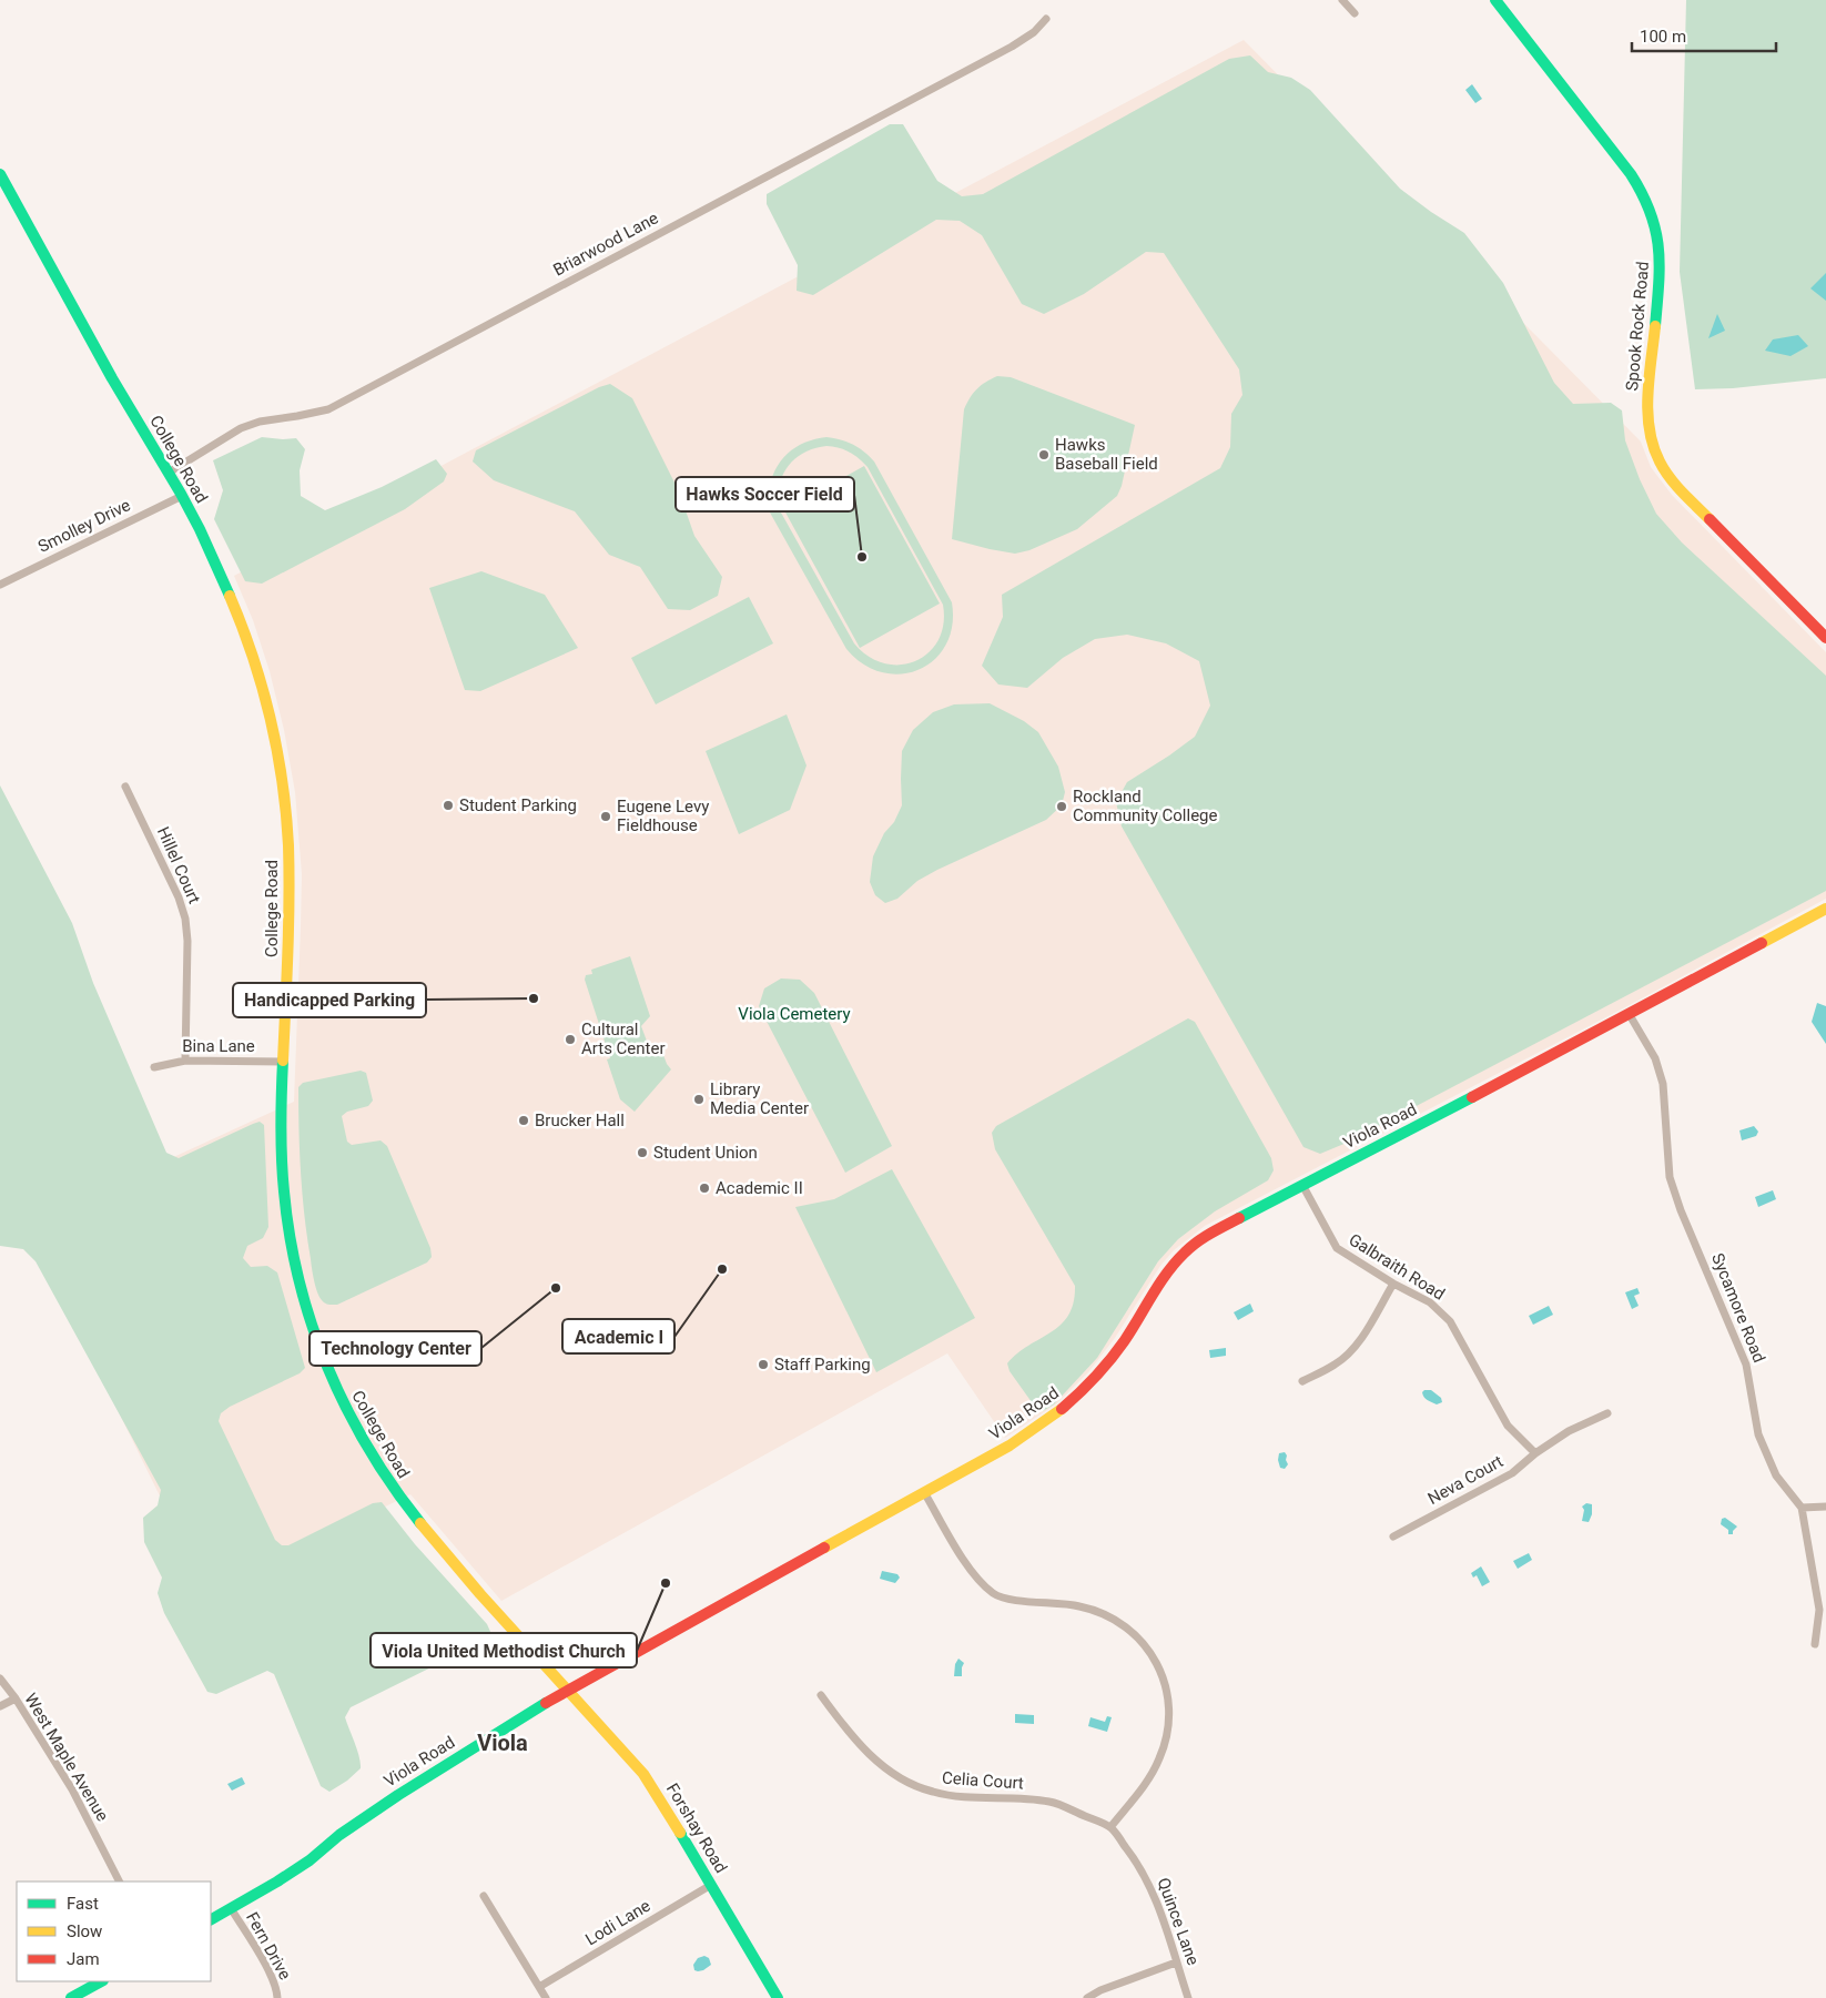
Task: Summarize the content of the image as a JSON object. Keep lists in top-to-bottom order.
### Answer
{
  "streets": {
    "street": [
      "Briarwood Lane",
      "Spook Rock Road",
      "College Road",
      "Smolley Drive",
      "Hillel Court",
      "Bina Lane",
      "Viola Road",
      "Galbraith Road",
      "Sycamore Road",
      "Neva Court",
      "West Maple Avenue",
      "Celia Court",
      "Forshay Road",
      "Quince Lane",
      "Lodi Lane",
      "Fern Drive"
    ]
  },
  "crossings": [
    ["Briarwood Lane", "College Road"],
    ["College Road", "Smolley Drive"],
    ["College Road", "Bina Lane"],
    ["College Road", "Viola Road"],
    ["College Road", "Forshay Road"],
    ["Hillel Court", "Bina Lane"],
    ["Viola Road", "Galbraith Road"],
    ["Viola Road", "Sycamore Road"],
    ["Viola Road", "Forshay Road"],
    ["Viola Road", "Fern Drive"],
    ["Galbraith Road", "Neva Court"],
    ["Celia Court", "Quince Lane"],
    ["Forshay Road", "Lodi Lane"]
  ],
  "districts": ["Viola"],
  "parks": ["Viola Cemetery"],
  "places": [
    "Hawks Baseball Field",
    "Hawks Soccer Field",
    "Student Parking",
    "Rockland Community College",
    "Eugene Levy Fieldhouse",
    "Handicapped Parking",
    "Cultural Arts Center",
    "Library Media Center",
    "Brucker Hall",
    "Student Union",
    "Academic II",
    "Academic I",
    "Technology Center",
    "Staff Parking",
    "Viola United Methodist Church"
  ],
  "legend": ["Fast", "Slow", "Jam"],
  "scale_bar": "100 m"
}
